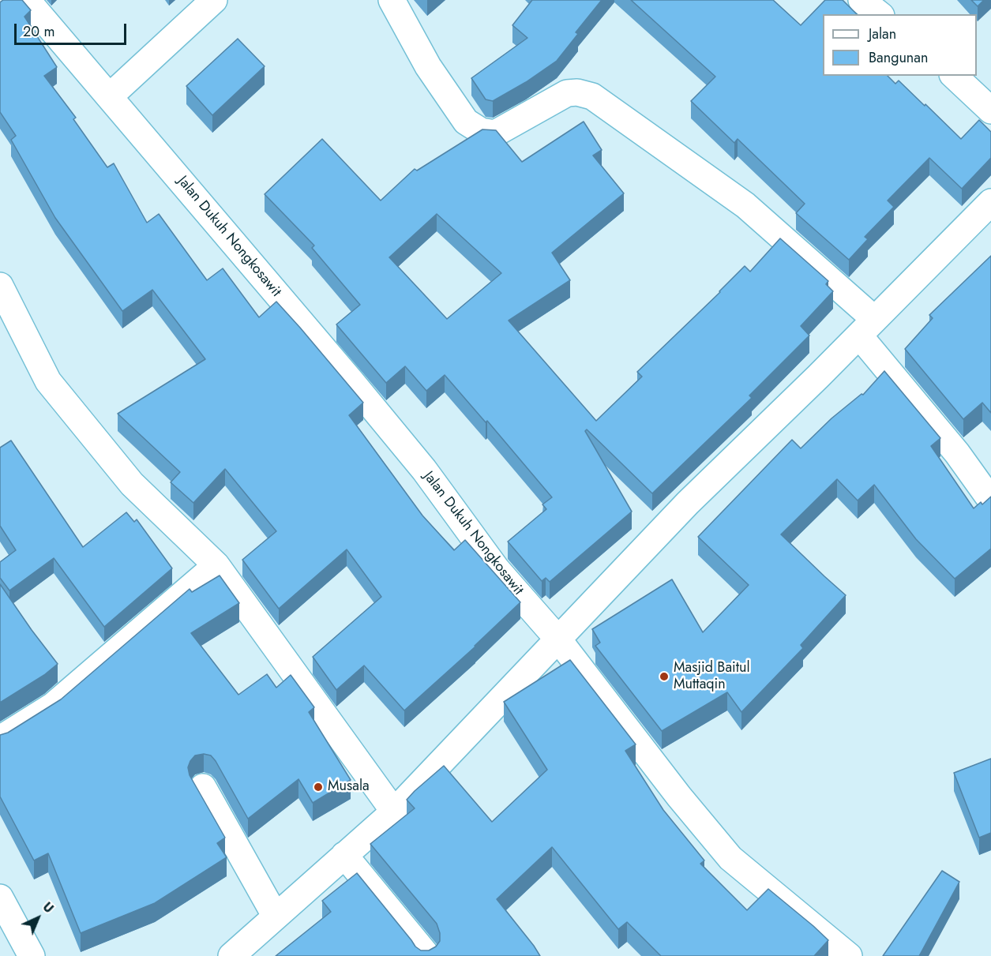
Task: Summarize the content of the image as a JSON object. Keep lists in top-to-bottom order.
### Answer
{
  "streets": {
    "street": ["Jalan Dukuh Nongkosawit"]
  },
  "places": ["Masjid Baitul Muttaqin", "Musala"],
  "legend": ["Jalan", "Bangunan"],
  "scale_bar": "20 m",
  "north": "top right"
}
